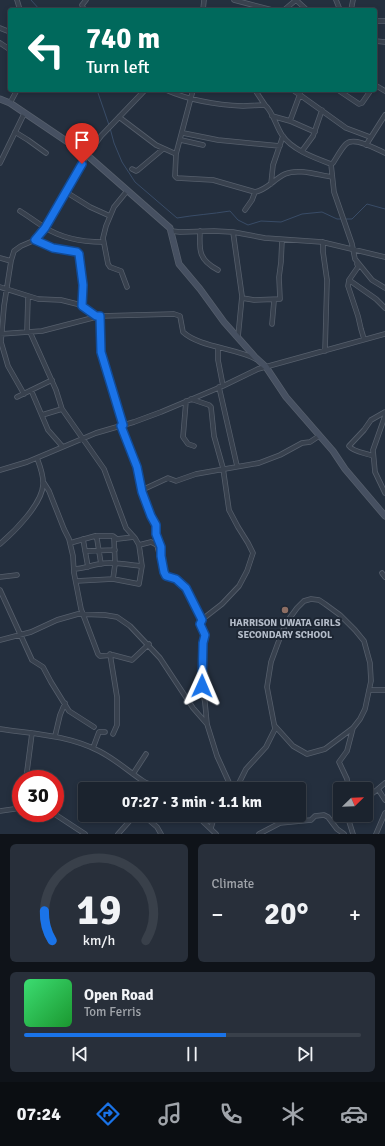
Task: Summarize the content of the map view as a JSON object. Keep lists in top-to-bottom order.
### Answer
{
  "places": ["HARRISON UWATA GIRLS SECONDARY SCHOOL"],
  "north": "top right",
  "page": {
    "turn": ["740 m", "Turn left"],
    "limit": "30",
    "trip": "07:27 · 3 min · 1.1 km",
    "tile": "Climate",
    "heat": ["−", "20°", "+"],
    "song": ["Open Road", "Tom Ferris"],
    "tabs": "07:24",
    "gauge": ["19", "km/h"]
  }
}
